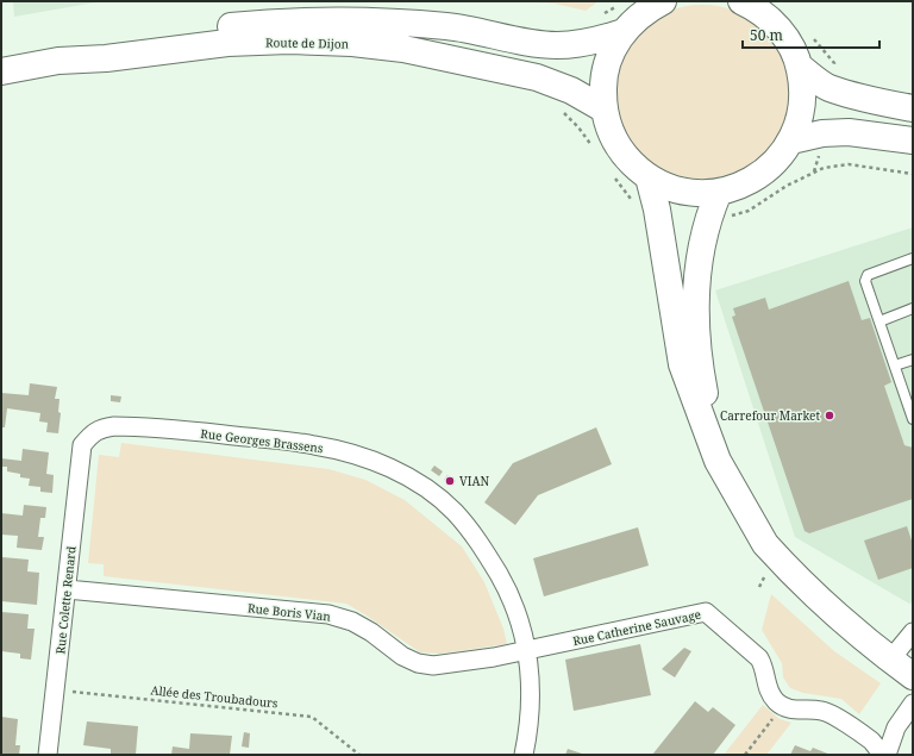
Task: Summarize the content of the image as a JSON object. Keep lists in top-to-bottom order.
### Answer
{
  "streets": {
    "main road": ["Route de Dijon"],
    "street": [
      "Rue Georges Brassens",
      "Rue Colette Renard",
      "Rue Boris Vian",
      "Rue Catherine Sauvage"
    ],
    "path": ["Allée des Troubadours"]
  },
  "crossings": [
    ["Rue Georges Brassens", "Rue Colette Renard"],
    ["Rue Georges Brassens", "Rue Boris Vian"],
    ["Rue Georges Brassens", "Rue Catherine Sauvage"],
    ["Rue Colette Renard", "Rue Boris Vian"],
    ["Rue Colette Renard", "Allée des Troubadours"],
    ["Rue Boris Vian", "Rue Catherine Sauvage"]
  ],
  "places": ["Carrefour Market", "VIAN"],
  "scale_bar": "50 m"
}
